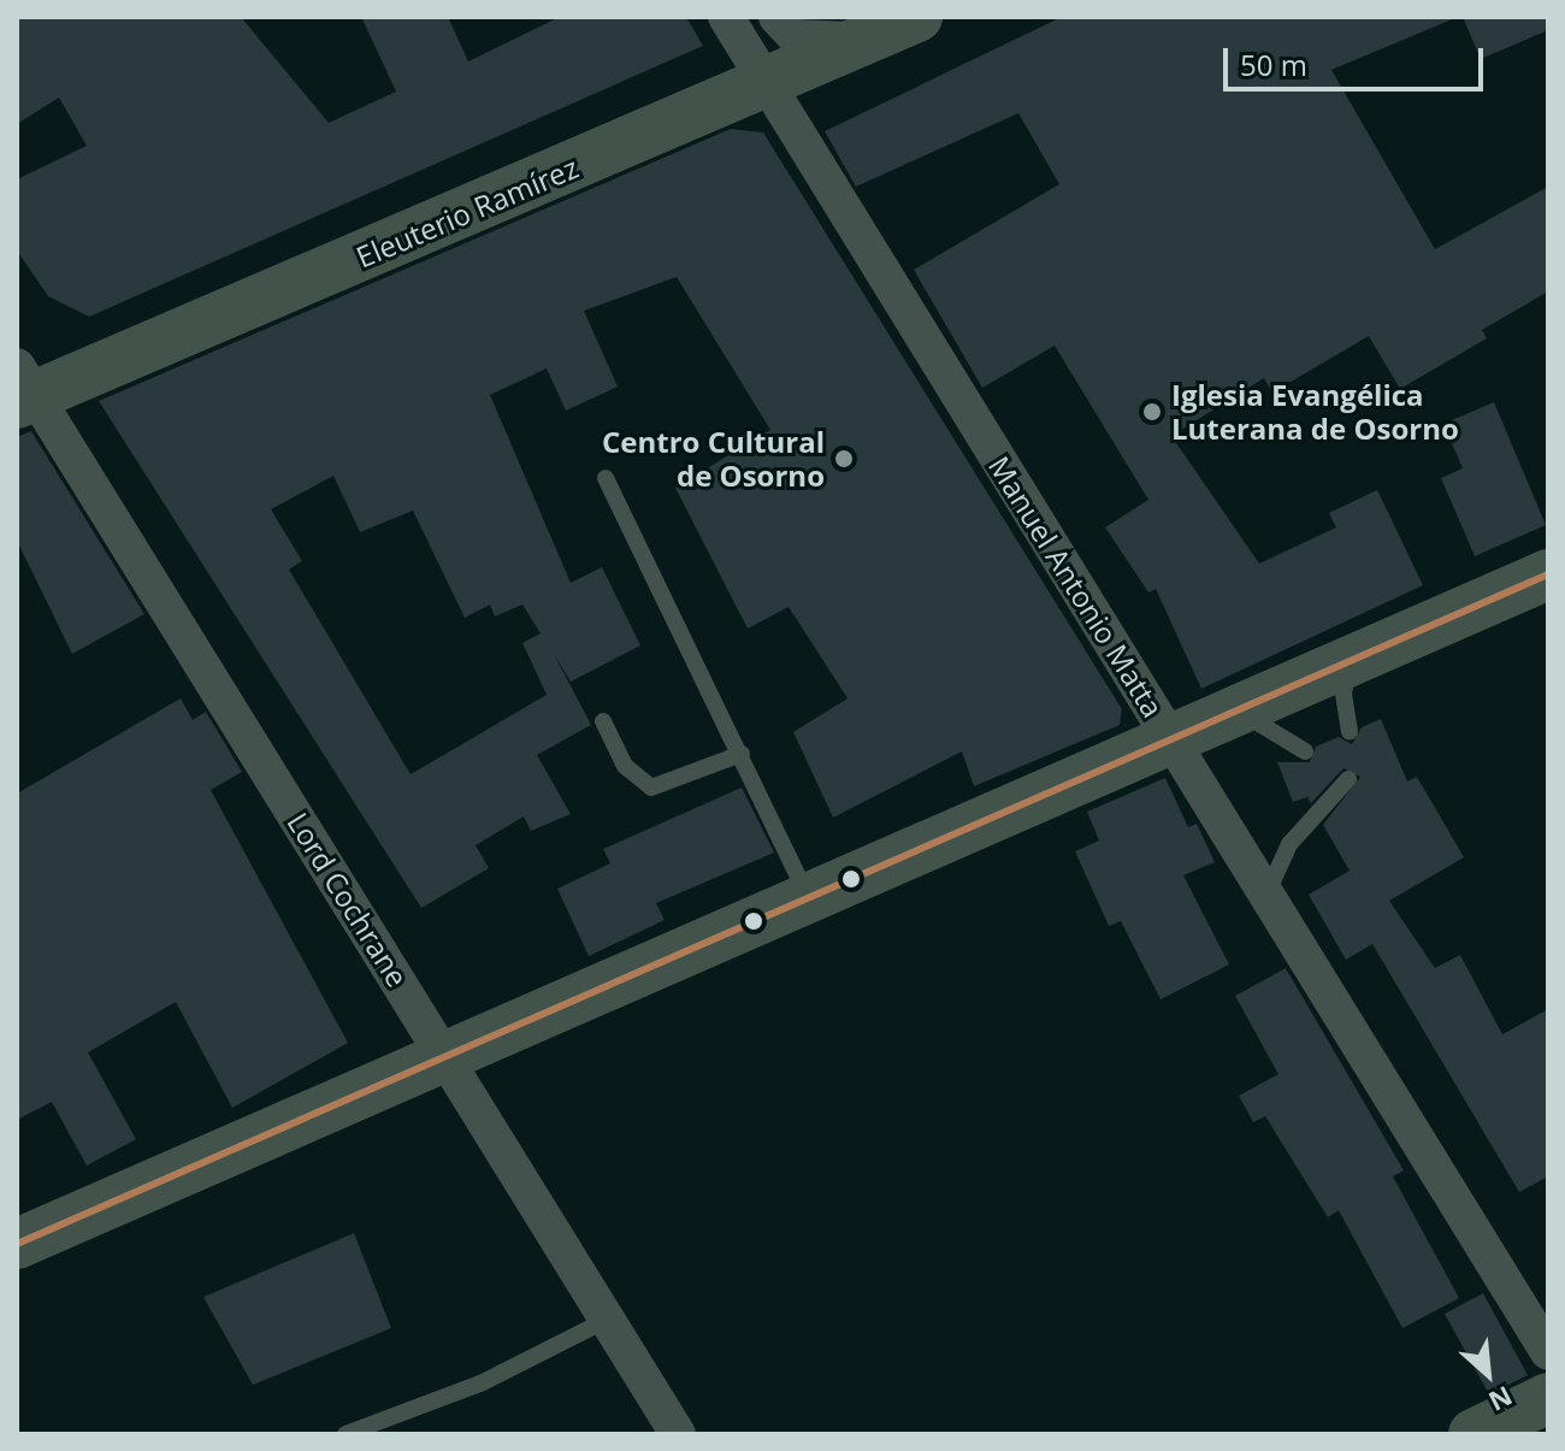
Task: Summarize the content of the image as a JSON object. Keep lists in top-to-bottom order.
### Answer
{
  "streets": {
    "main road": ["Eleuterio Ramírez"],
    "street": ["Manuel Antonio Matta", "Lord Cochrane"]
  },
  "crossings": [
    ["Eleuterio Ramírez", "Manuel Antonio Matta"],
    ["Eleuterio Ramírez", "Lord Cochrane"]
  ],
  "places": ["Iglesia Evangélica Luterana de Osorno", "Centro Cultural de Osorno"],
  "scale_bar": "50 m",
  "north": "bottom right"
}
